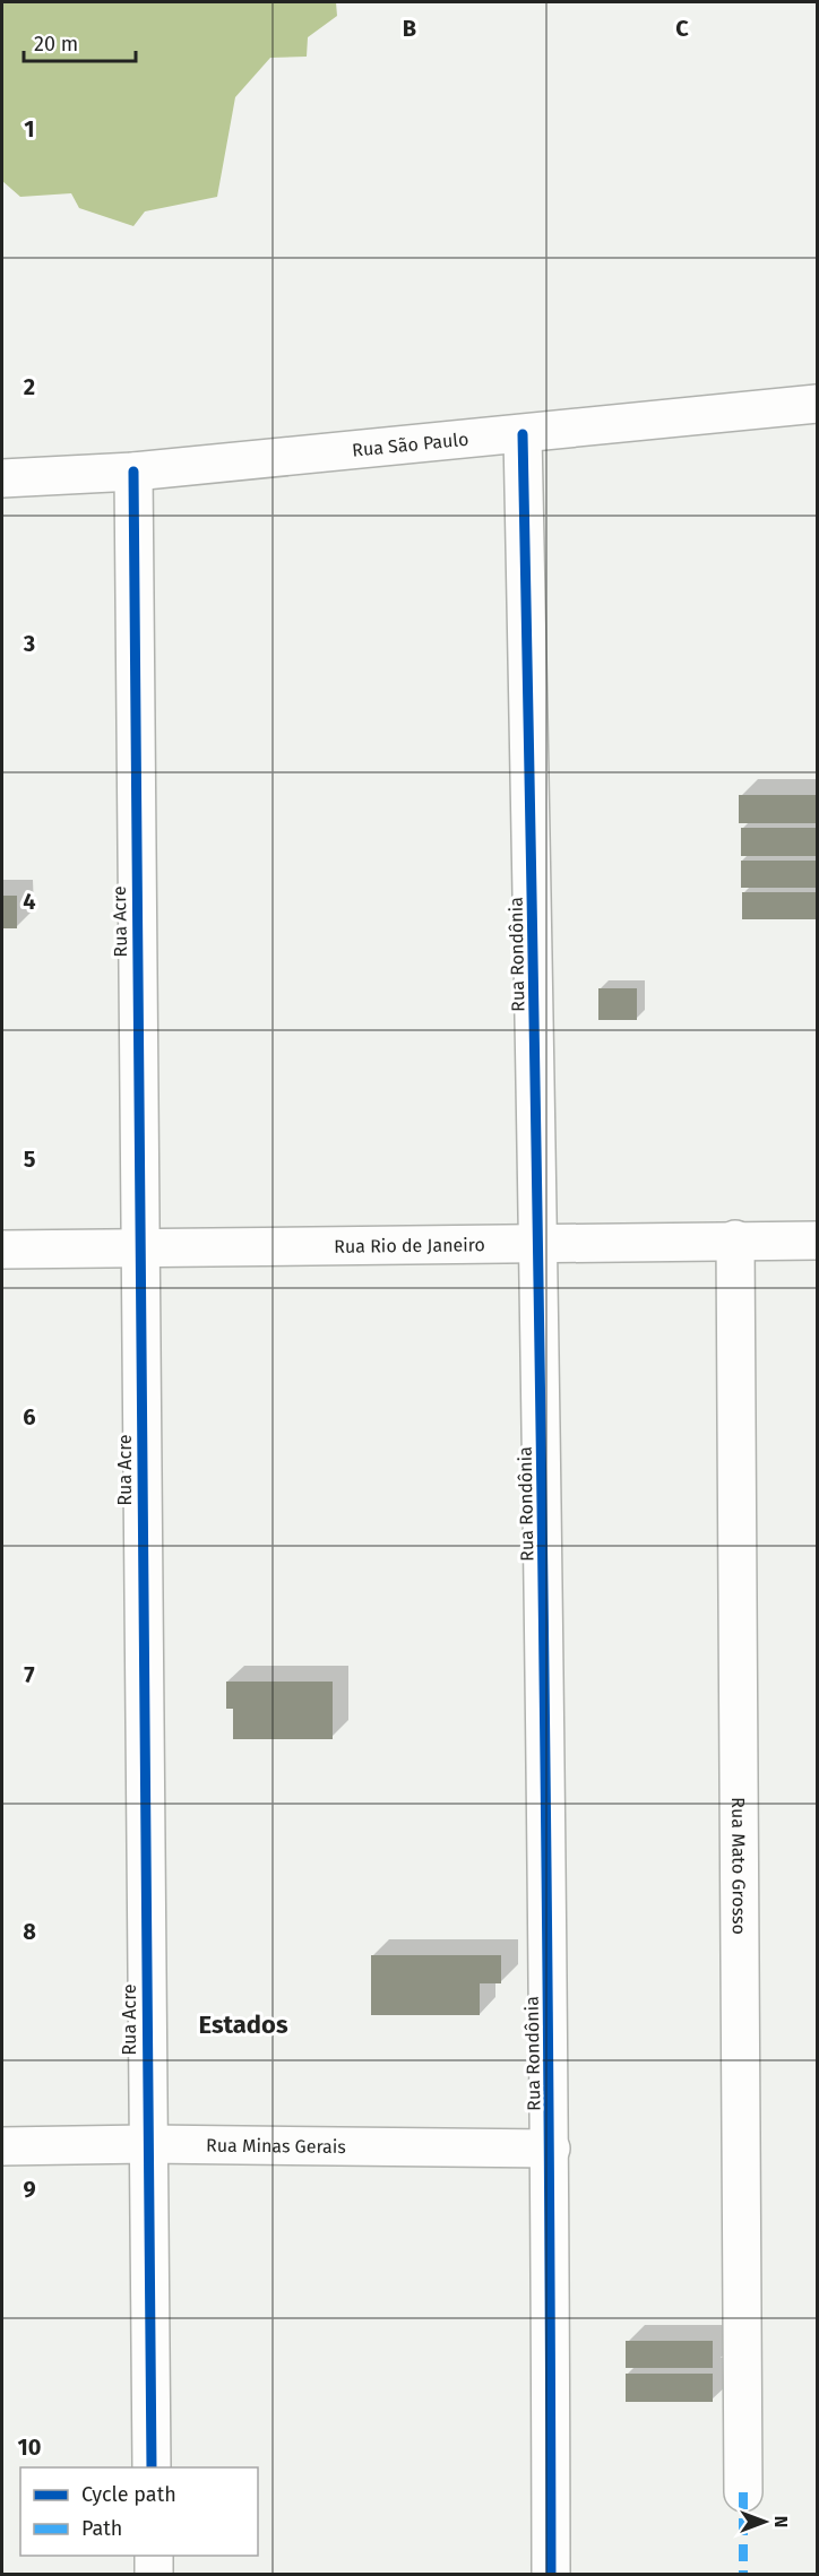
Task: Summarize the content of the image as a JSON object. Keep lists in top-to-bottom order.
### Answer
{
  "streets": {
    "street": [
      "Rua São Paulo",
      "Rua Acre",
      "Rua Rondônia",
      "Rua Rio de Janeiro",
      "Rua Mato Grosso",
      "Rua Minas Gerais"
    ]
  },
  "crossings": [
    ["Rua São Paulo", "Rua Acre"],
    ["Rua São Paulo", "Rua Rondônia"],
    ["Rua Acre", "Rua Rio de Janeiro"],
    ["Rua Acre", "Rua Minas Gerais"],
    ["Rua Rondônia", "Rua Rio de Janeiro"],
    ["Rua Rondônia", "Rua Minas Gerais"],
    ["Rua Rio de Janeiro", "Rua Mato Grosso"]
  ],
  "districts": ["Estados"],
  "legend": ["Cycle path", "Path"],
  "scale_bar": "20 m",
  "north": "right",
  "grid": {
    "columns": ["B", "C"],
    "rows": [
      "1",
      "2",
      "3",
      "4",
      "5",
      "6",
      "7",
      "8",
      "9",
      "10"
    ]
  }
}
